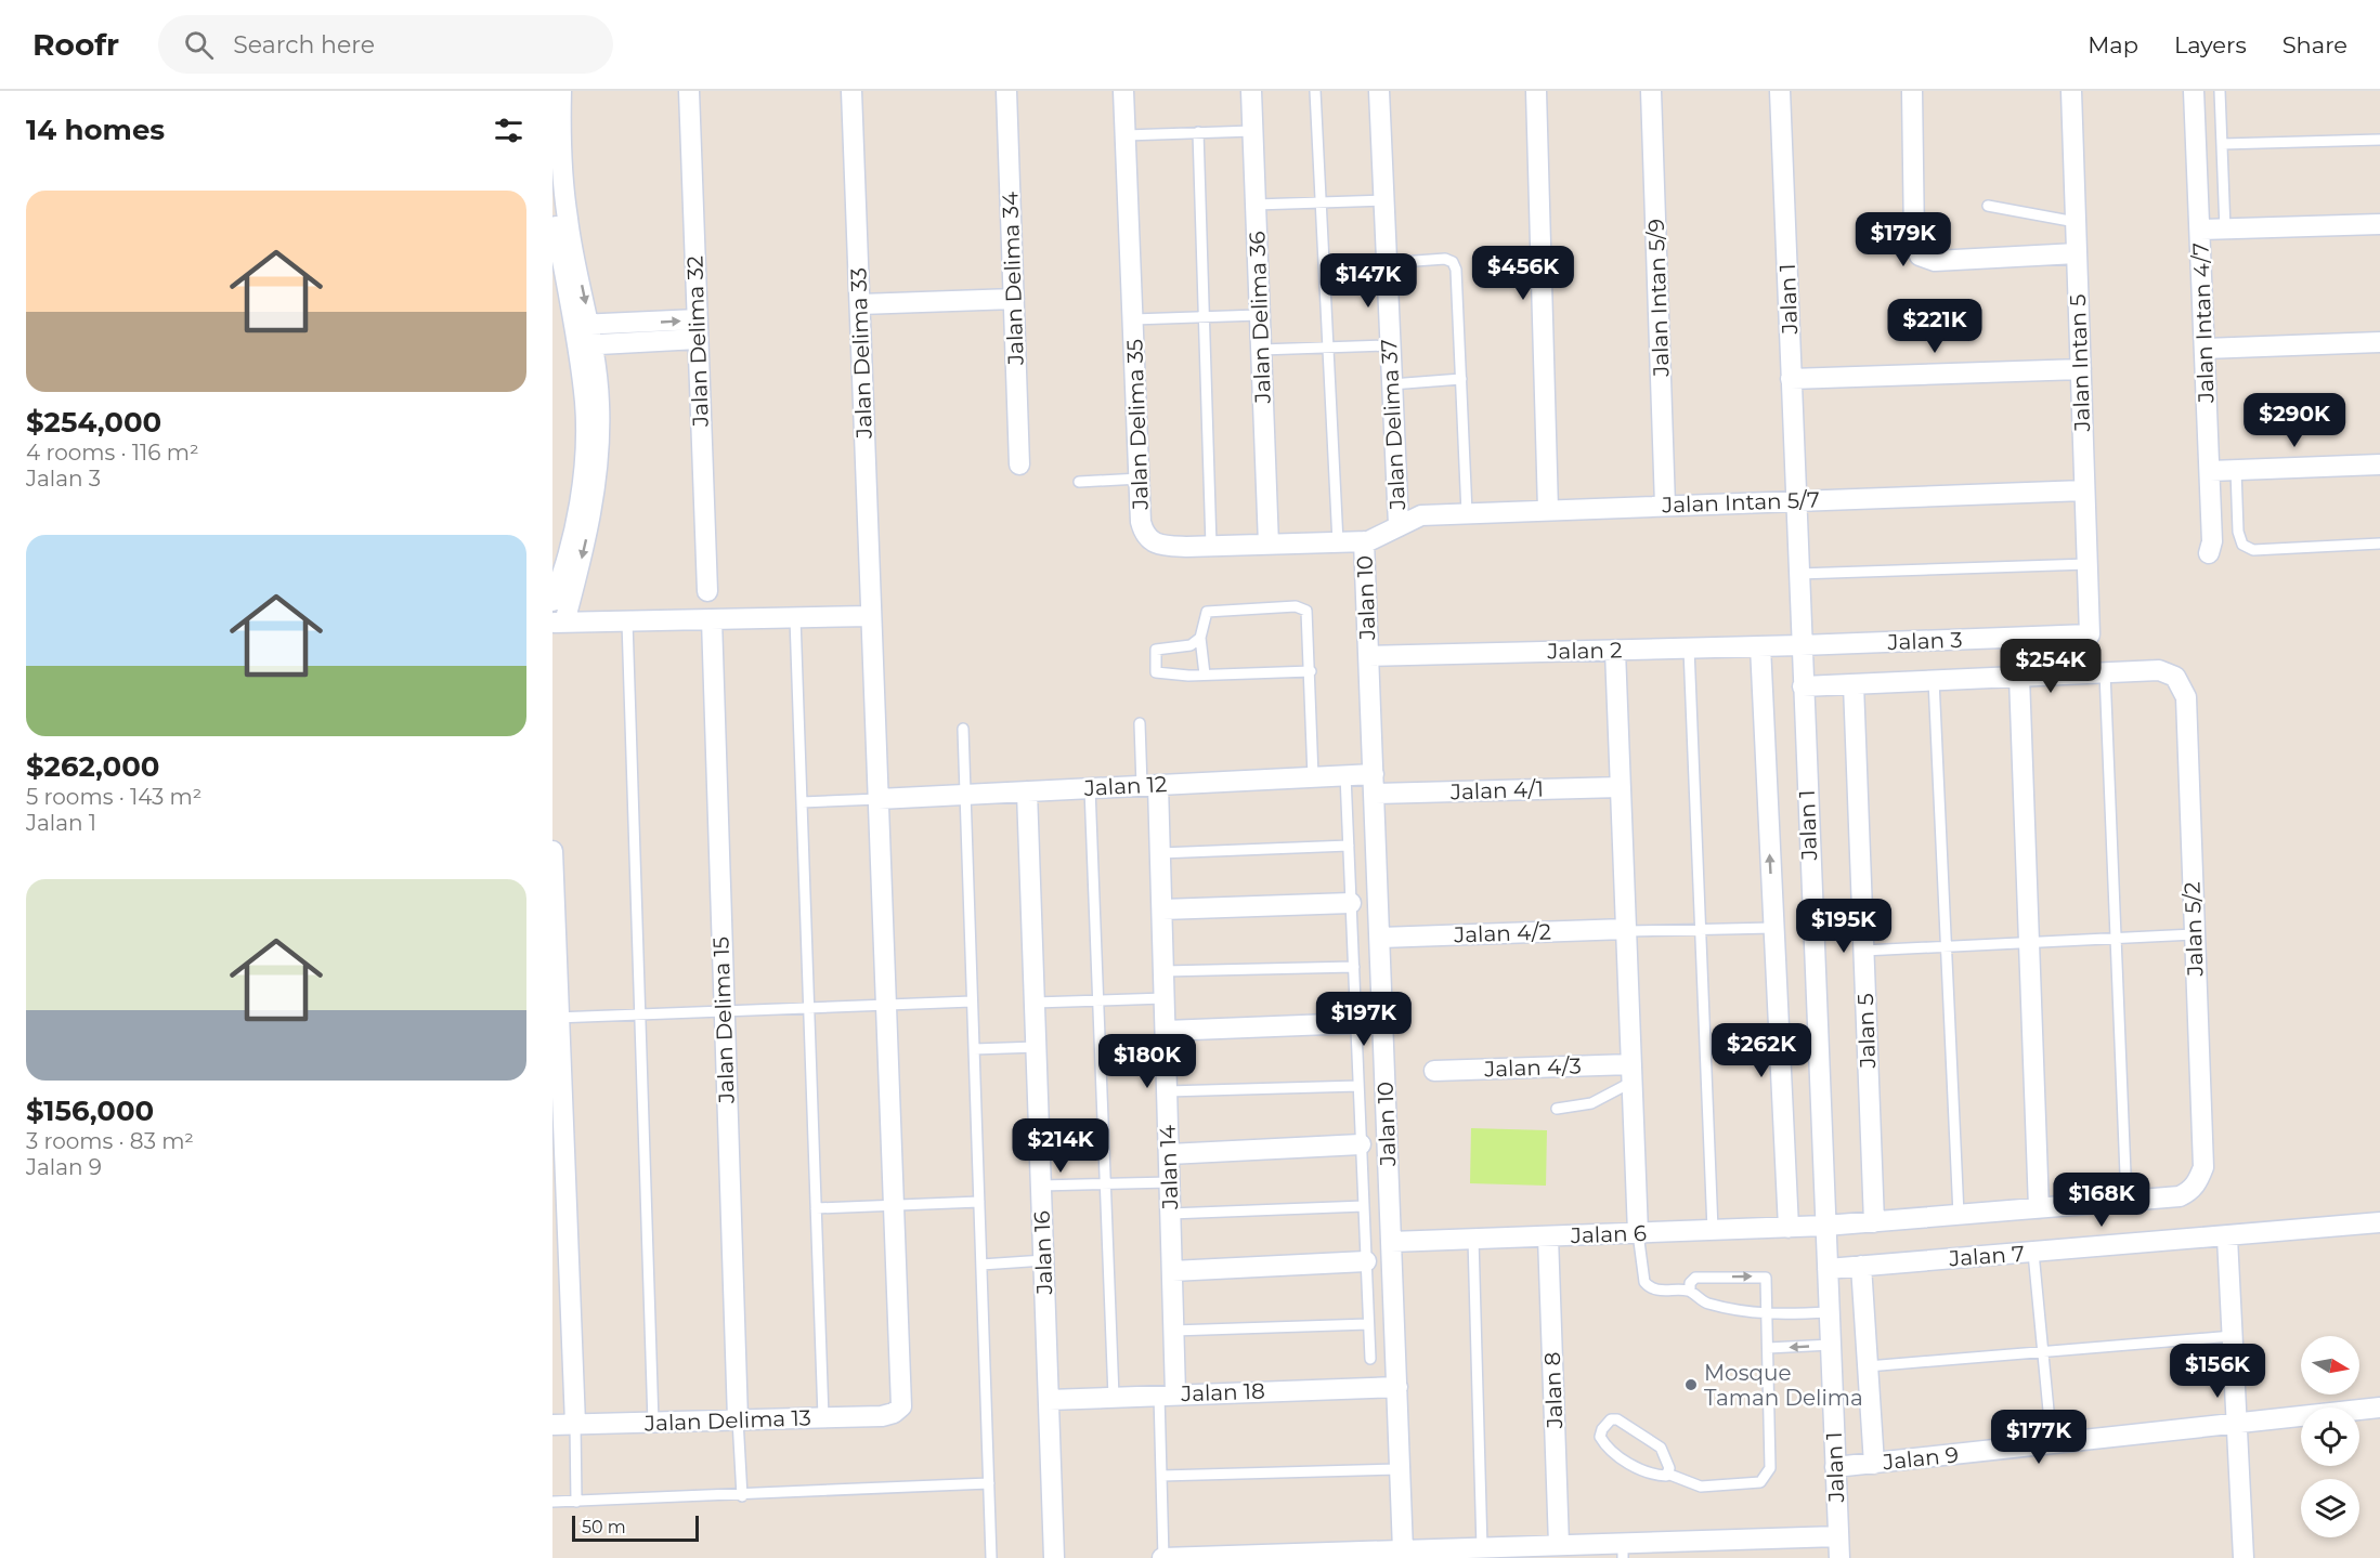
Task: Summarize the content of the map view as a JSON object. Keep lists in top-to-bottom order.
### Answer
{
  "streets": {
    "street": [
      "Jalan Delima 34",
      "Jalan Intan 5/9",
      "Jalan 1",
      "Jalan Delima 36",
      "Jalan Intan 4/7",
      "Jalan Delima 32",
      "Jalan Delima 33",
      "Jalan Intan 5",
      "Jalan Delima 35",
      "Jalan Delima 37",
      "Jalan Intan 5/7",
      "Jalan 10",
      "Jalan 3",
      "Jalan 2",
      "Jalan 12",
      "Jalan 4/1",
      "Jalan 5/2",
      "Jalan 4/2",
      "Jalan Delima 15",
      "Jalan 5",
      "Jalan 4/3",
      "Jalan 14",
      "Jalan 6",
      "Jalan 16",
      "Jalan 7",
      "Jalan 8",
      "Jalan 18",
      "Jalan Delima 13",
      "Jalan 9"
    ]
  },
  "crossings": [
    ["Jalan Intan 5/9", "Jalan Intan 5/7"],
    ["Jalan 1", "Jalan Intan 5/7"],
    ["Jalan 1", "Jalan 3"],
    ["Jalan 1", "Jalan 2"],
    ["Jalan 1", "Jalan 6"],
    ["Jalan 1", "Jalan 7"],
    ["Jalan 1", "Jalan 9"],
    ["Jalan Delima 36", "Jalan Delima 35"],
    ["Jalan Delima 33", "Jalan 12"],
    ["Jalan Delima 33", "Jalan Delima 13"],
    ["Jalan Intan 5", "Jalan Intan 5/7"],
    ["Jalan Intan 5", "Jalan 3"],
    ["Jalan Delima 35", "Jalan Delima 37"],
    ["Jalan Delima 35", "Jalan Intan 5/7"],
    ["Jalan Delima 35", "Jalan 10"],
    ["Jalan Delima 37", "Jalan Intan 5/7"],
    ["Jalan 10", "Jalan 2"],
    ["Jalan 10", "Jalan 12"],
    ["Jalan 10", "Jalan 4/1"],
    ["Jalan 10", "Jalan 4/2"],
    ["Jalan 10", "Jalan 6"],
    ["Jalan 10", "Jalan 18"],
    ["Jalan 3", "Jalan 2"],
    ["Jalan 12", "Jalan 14"],
    ["Jalan 12", "Jalan 16"],
    ["Jalan 5/2", "Jalan 6"],
    ["Jalan Delima 15", "Jalan Delima 13"],
    ["Jalan 5", "Jalan 6"],
    ["Jalan 14", "Jalan 18"],
    ["Jalan 6", "Jalan 8"],
    ["Jalan 16", "Jalan 18"]
  ],
  "places": ["Mosque Taman Delima"],
  "scale_bar": "50 m",
  "north": "right",
  "page": {
    "header": "Roofr",
    "search": "Search here",
    "nav": ["Map", "Layers", "Share"],
    "heading": "14 homes",
    "list": [
      {
        "name": "$254,000",
        "note": "4 rooms · 116 m² · Jalan 3"
      },
      {
        "name": "$262,000",
        "note": "5 rooms · 143 m² · Jalan 1"
      },
      {
        "name": "$156,000",
        "note": "3 rooms · 83 m² · Jalan 9"
      }
    ],
    "price": [
      "$179K",
      "$456K",
      "$147K",
      "$221K",
      "$290K",
      "$254K",
      "$195K",
      "$197K",
      "$262K",
      "$180K",
      "$214K",
      "$168K",
      "$156K",
      "$177K"
    ],
    "scale": "50 m"
  }
}
